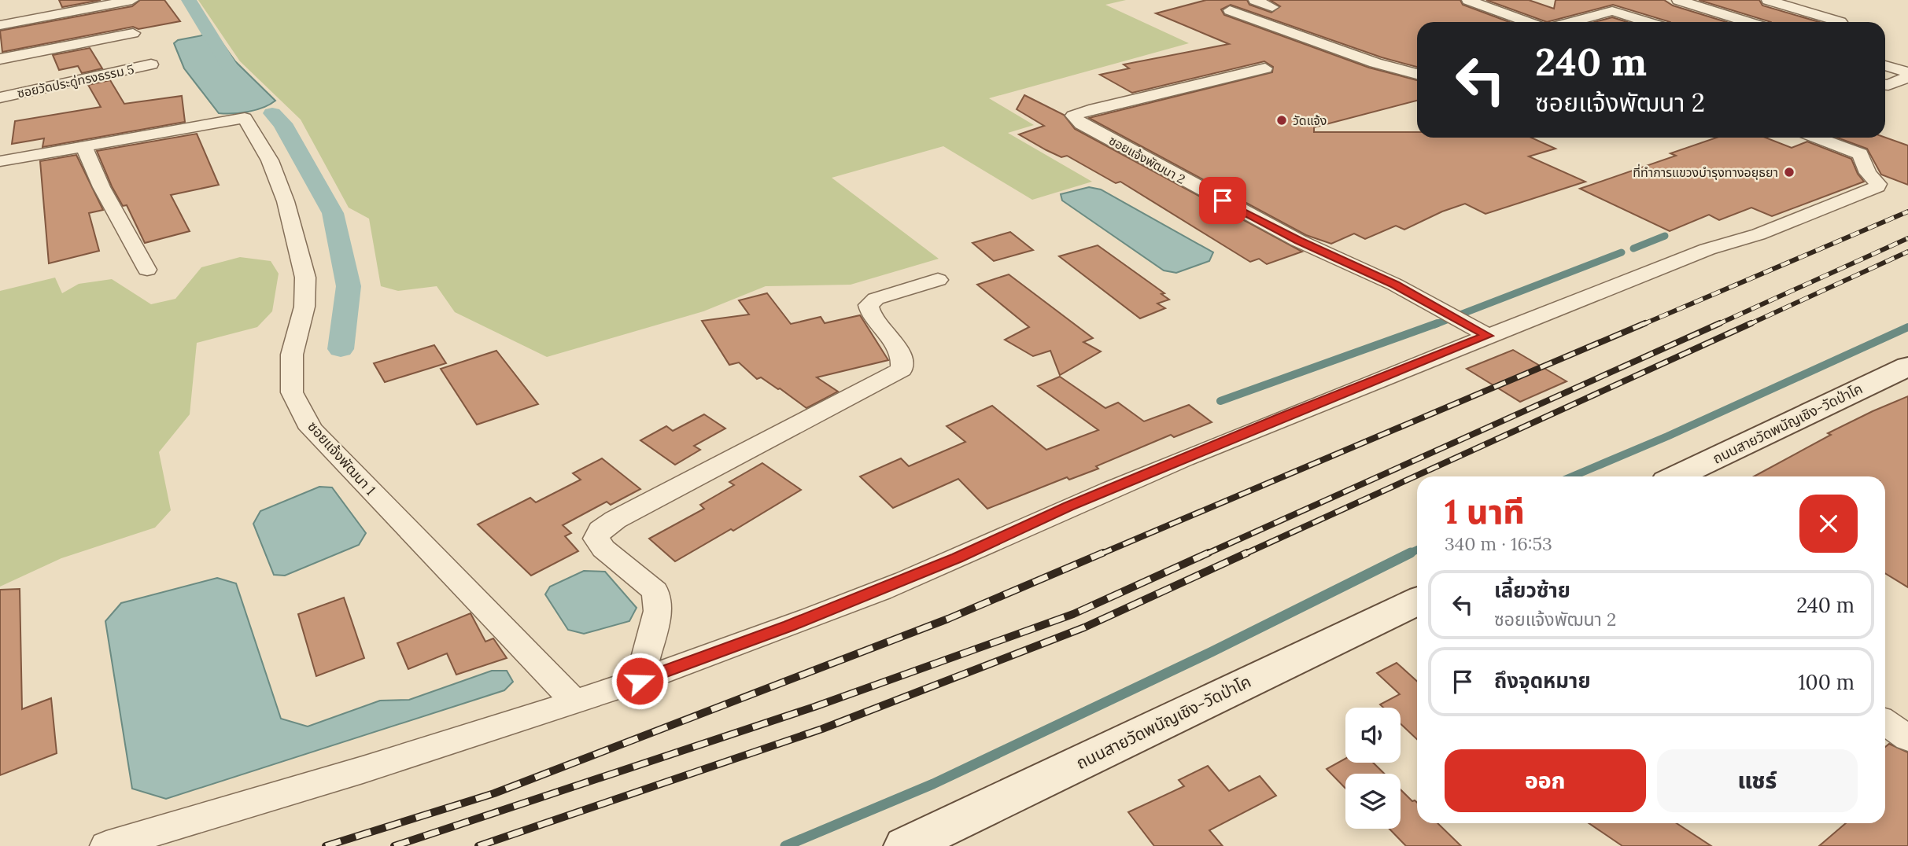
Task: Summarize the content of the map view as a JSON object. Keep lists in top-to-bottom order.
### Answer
{
  "streets": {
    "main road": ["ถนนสายวัดพนัญเชิง-วัดป่าโค"],
    "street": ["ซอยวัดประดู่ทรงธรรม 5", "ซอยแจ้งพัฒนา 2", "ซอยแจ้งพัฒนา 1"]
  },
  "places": ["วัดแจ้ง", "ที่ทำการแขวงบำรุงทางอยุธยา"],
  "page": {
    "turn": ["240 m", "ซอยแจ้งพัฒนา 2"],
    "heading": ["1 นาที", "340 m · 16:53"],
    "list": [
      {
        "name": "เลี้ยวซ้าย",
        "note": "ซอยแจ้งพัฒนา 2",
        "value": "240 m"
      },
      {
        "name": "ถึงจุดหมาย",
        "value": "100 m"
      }
    ],
    "buttons": ["ออก", "แชร์"]
  }
}
